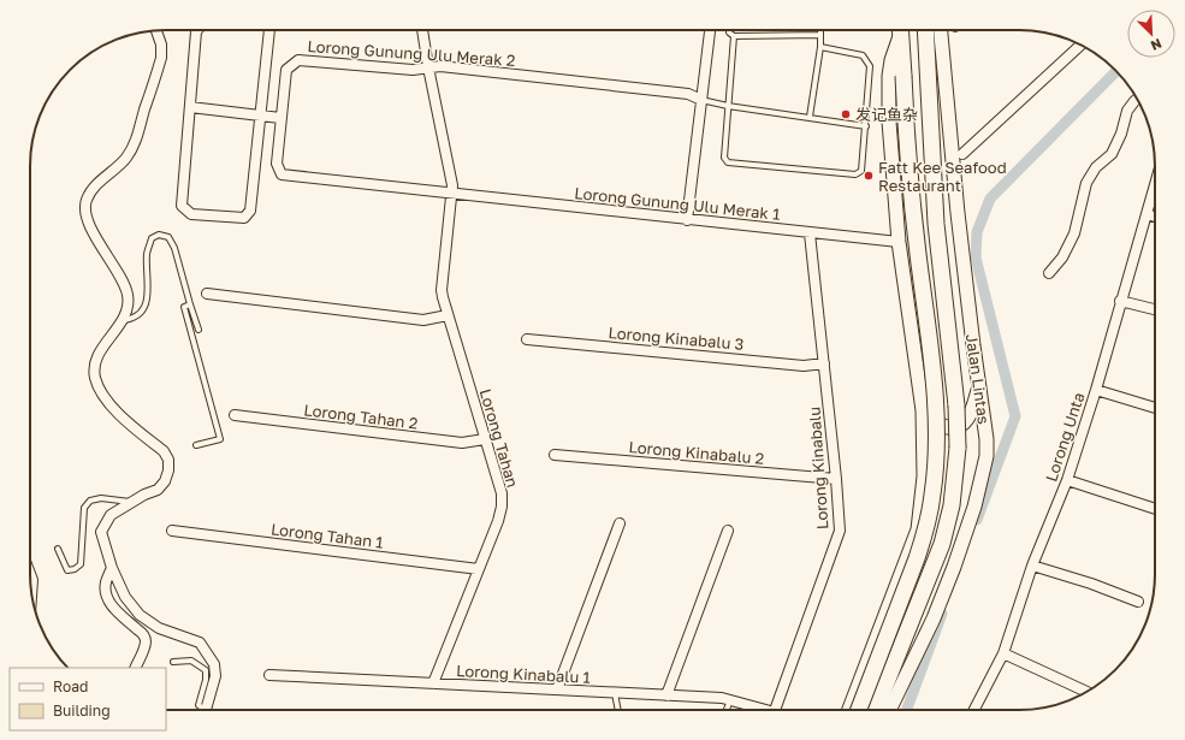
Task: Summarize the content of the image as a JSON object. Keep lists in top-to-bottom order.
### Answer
{
  "streets": {
    "highway": ["Jalan Lintas"],
    "street": [
      "Lorong Gunung Ulu Merak 2",
      "Lorong Gunung Ulu Merak 1",
      "Lorong Kinabalu 3",
      "Lorong Tahan 2",
      "Lorong Unta",
      "Lorong Tahan",
      "Lorong Kinabalu 2",
      "Lorong Kinabalu",
      "Lorong Tahan 1",
      "Lorong Kinabalu 1"
    ]
  },
  "crossings": [
    ["Lorong Gunung Ulu Merak 2", "Lorong Gunung Ulu Merak 1"],
    ["Lorong Gunung Ulu Merak 2", "Lorong Tahan"],
    ["Lorong Gunung Ulu Merak 1", "Lorong Tahan"],
    ["Lorong Gunung Ulu Merak 1", "Lorong Kinabalu"],
    ["Lorong Kinabalu 3", "Lorong Kinabalu"],
    ["Lorong Tahan 2", "Lorong Tahan"],
    ["Lorong Tahan", "Lorong Tahan 1"],
    ["Lorong Tahan", "Lorong Kinabalu 1"],
    ["Lorong Kinabalu 2", "Lorong Kinabalu"]
  ],
  "places": ["发记鱼杂", "Fatt Kee Seafood Restaurant"],
  "legend": ["Road", "Building"],
  "north": "bottom right"
}
